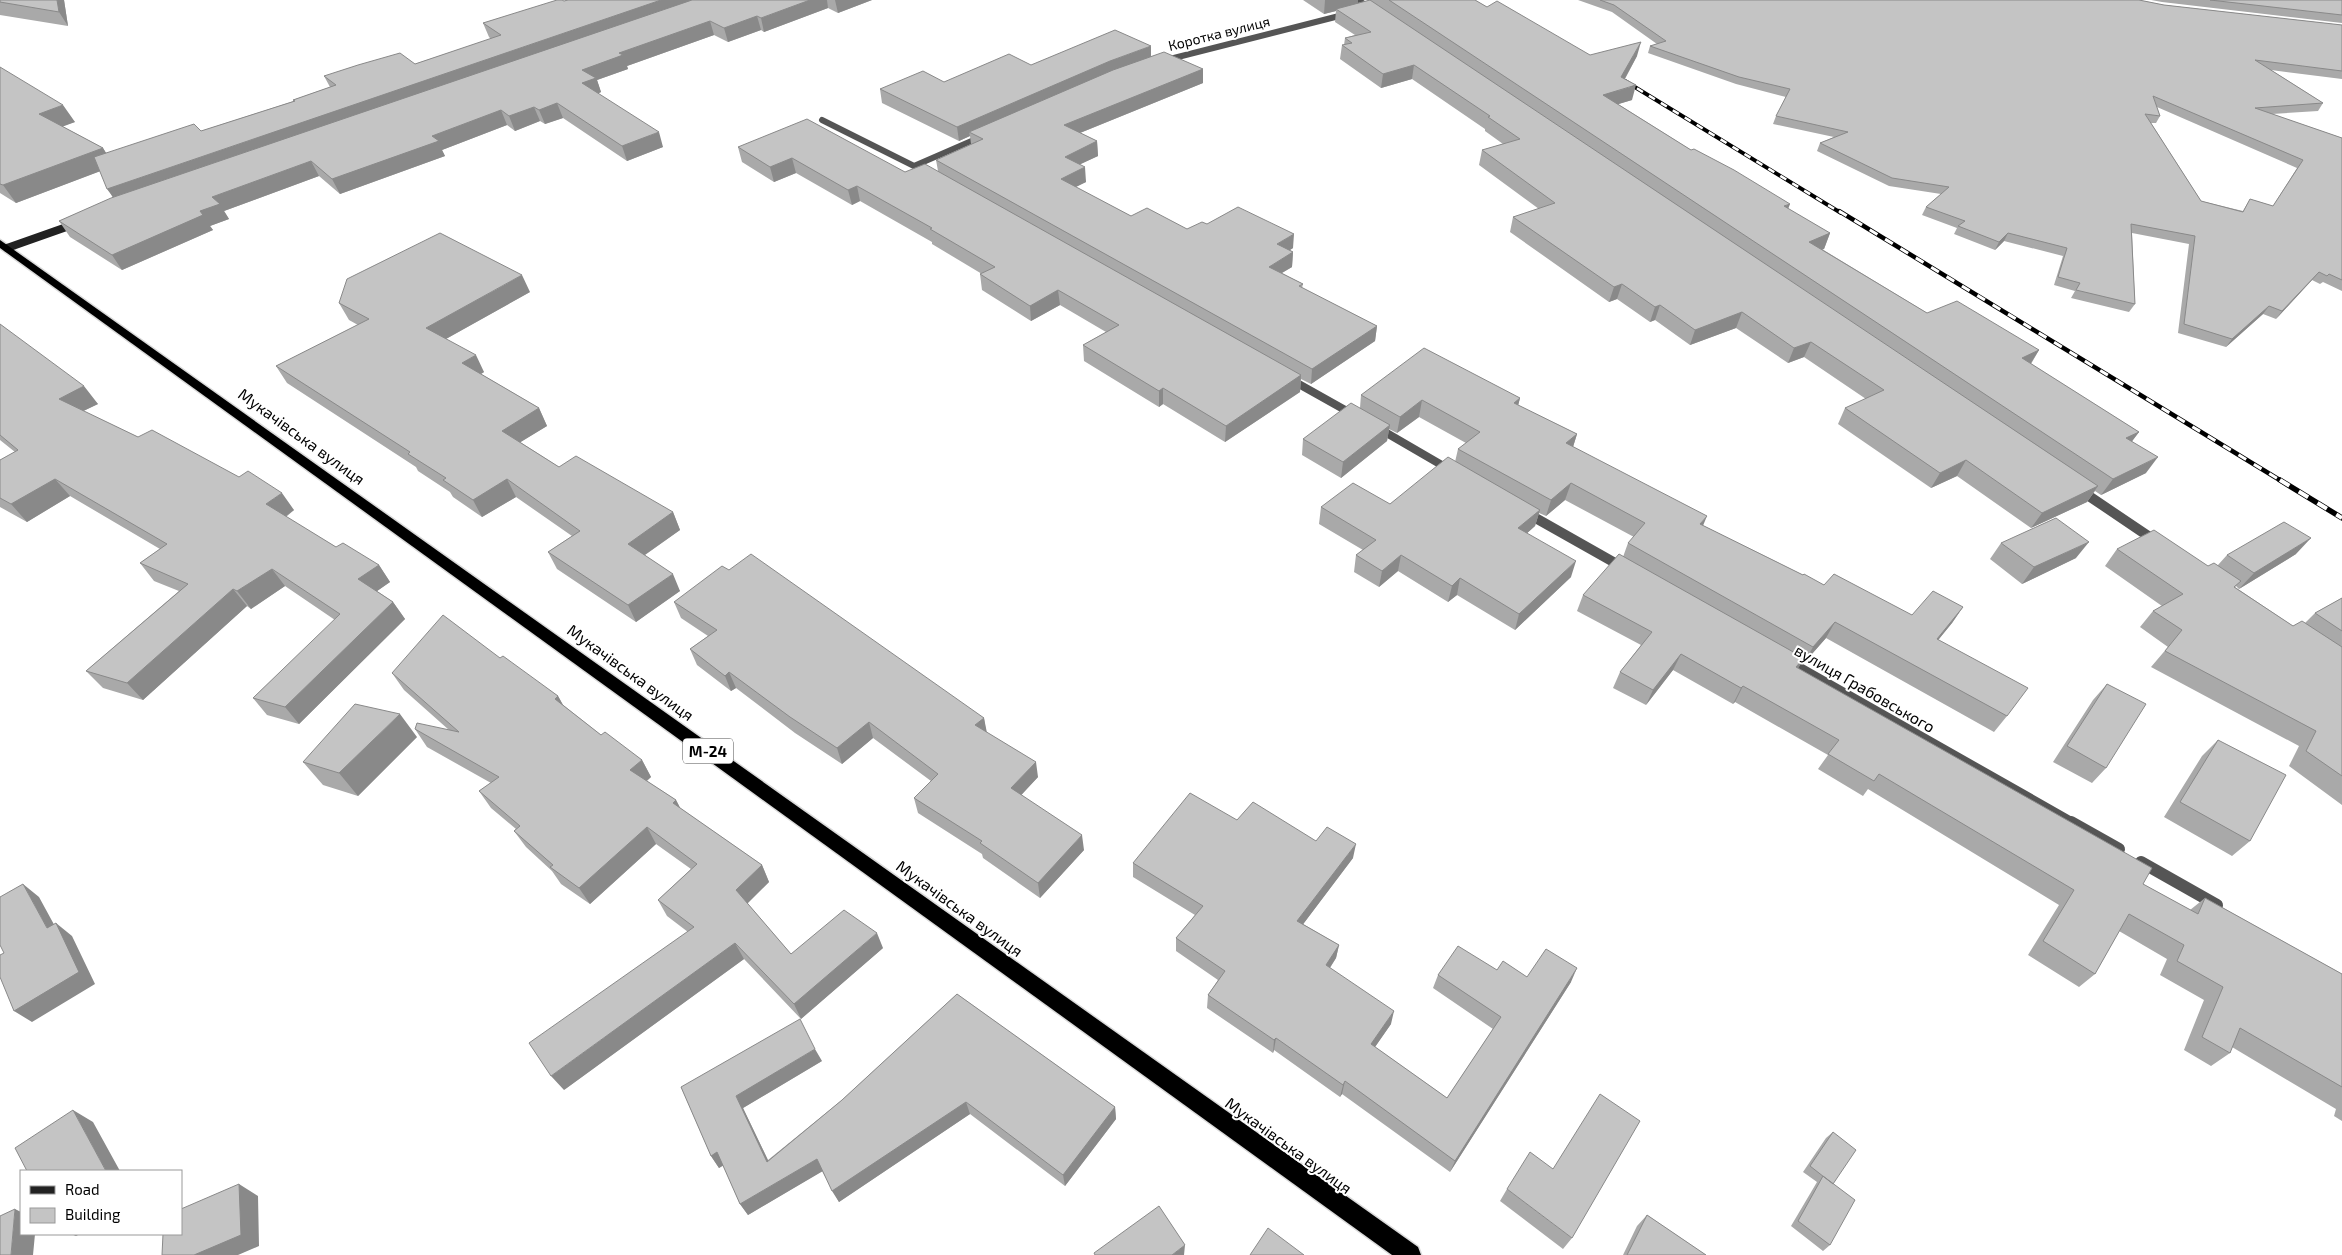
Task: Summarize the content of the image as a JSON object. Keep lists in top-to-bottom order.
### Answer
{
  "streets": {
    "highway": ["Мукачівська вулиця", "М-24"],
    "street": ["Коротка вулиця", "вулиця Грабовського"]
  },
  "legend": ["Road", "Building"]
}
